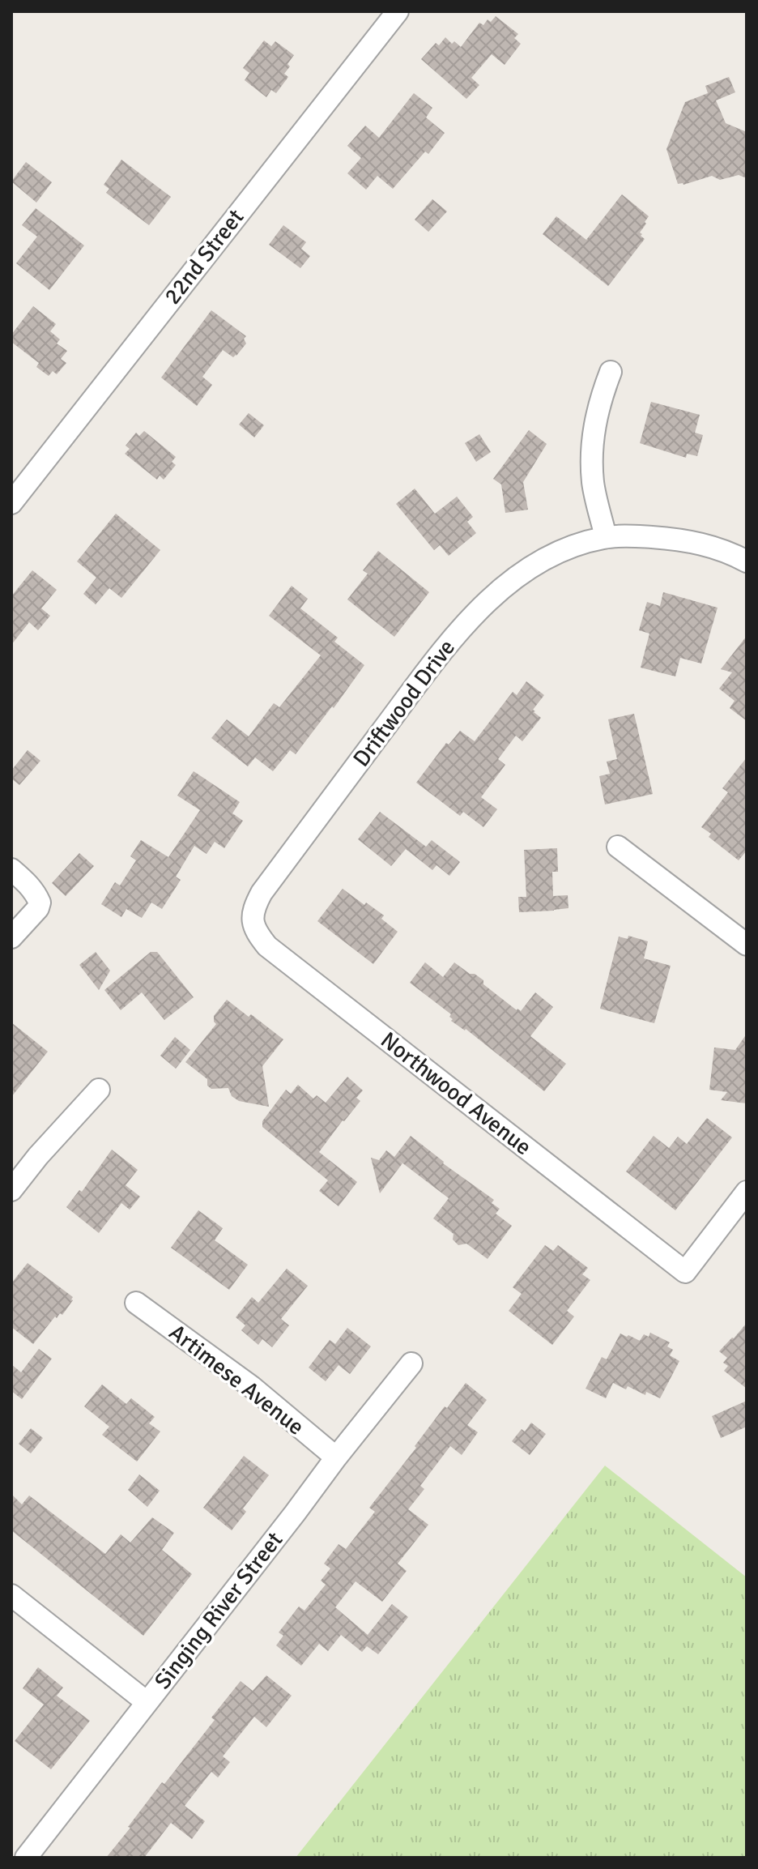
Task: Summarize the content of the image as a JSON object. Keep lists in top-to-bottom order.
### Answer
{
  "streets": {
    "street": [
      "22nd Street",
      "Driftwood Drive",
      "Northwood Avenue",
      "Artimese Avenue",
      "Singing River Street"
    ]
  },
  "crossings": [
    ["Driftwood Drive", "Northwood Avenue"],
    ["Artimese Avenue", "Singing River Street"]
  ]
}
